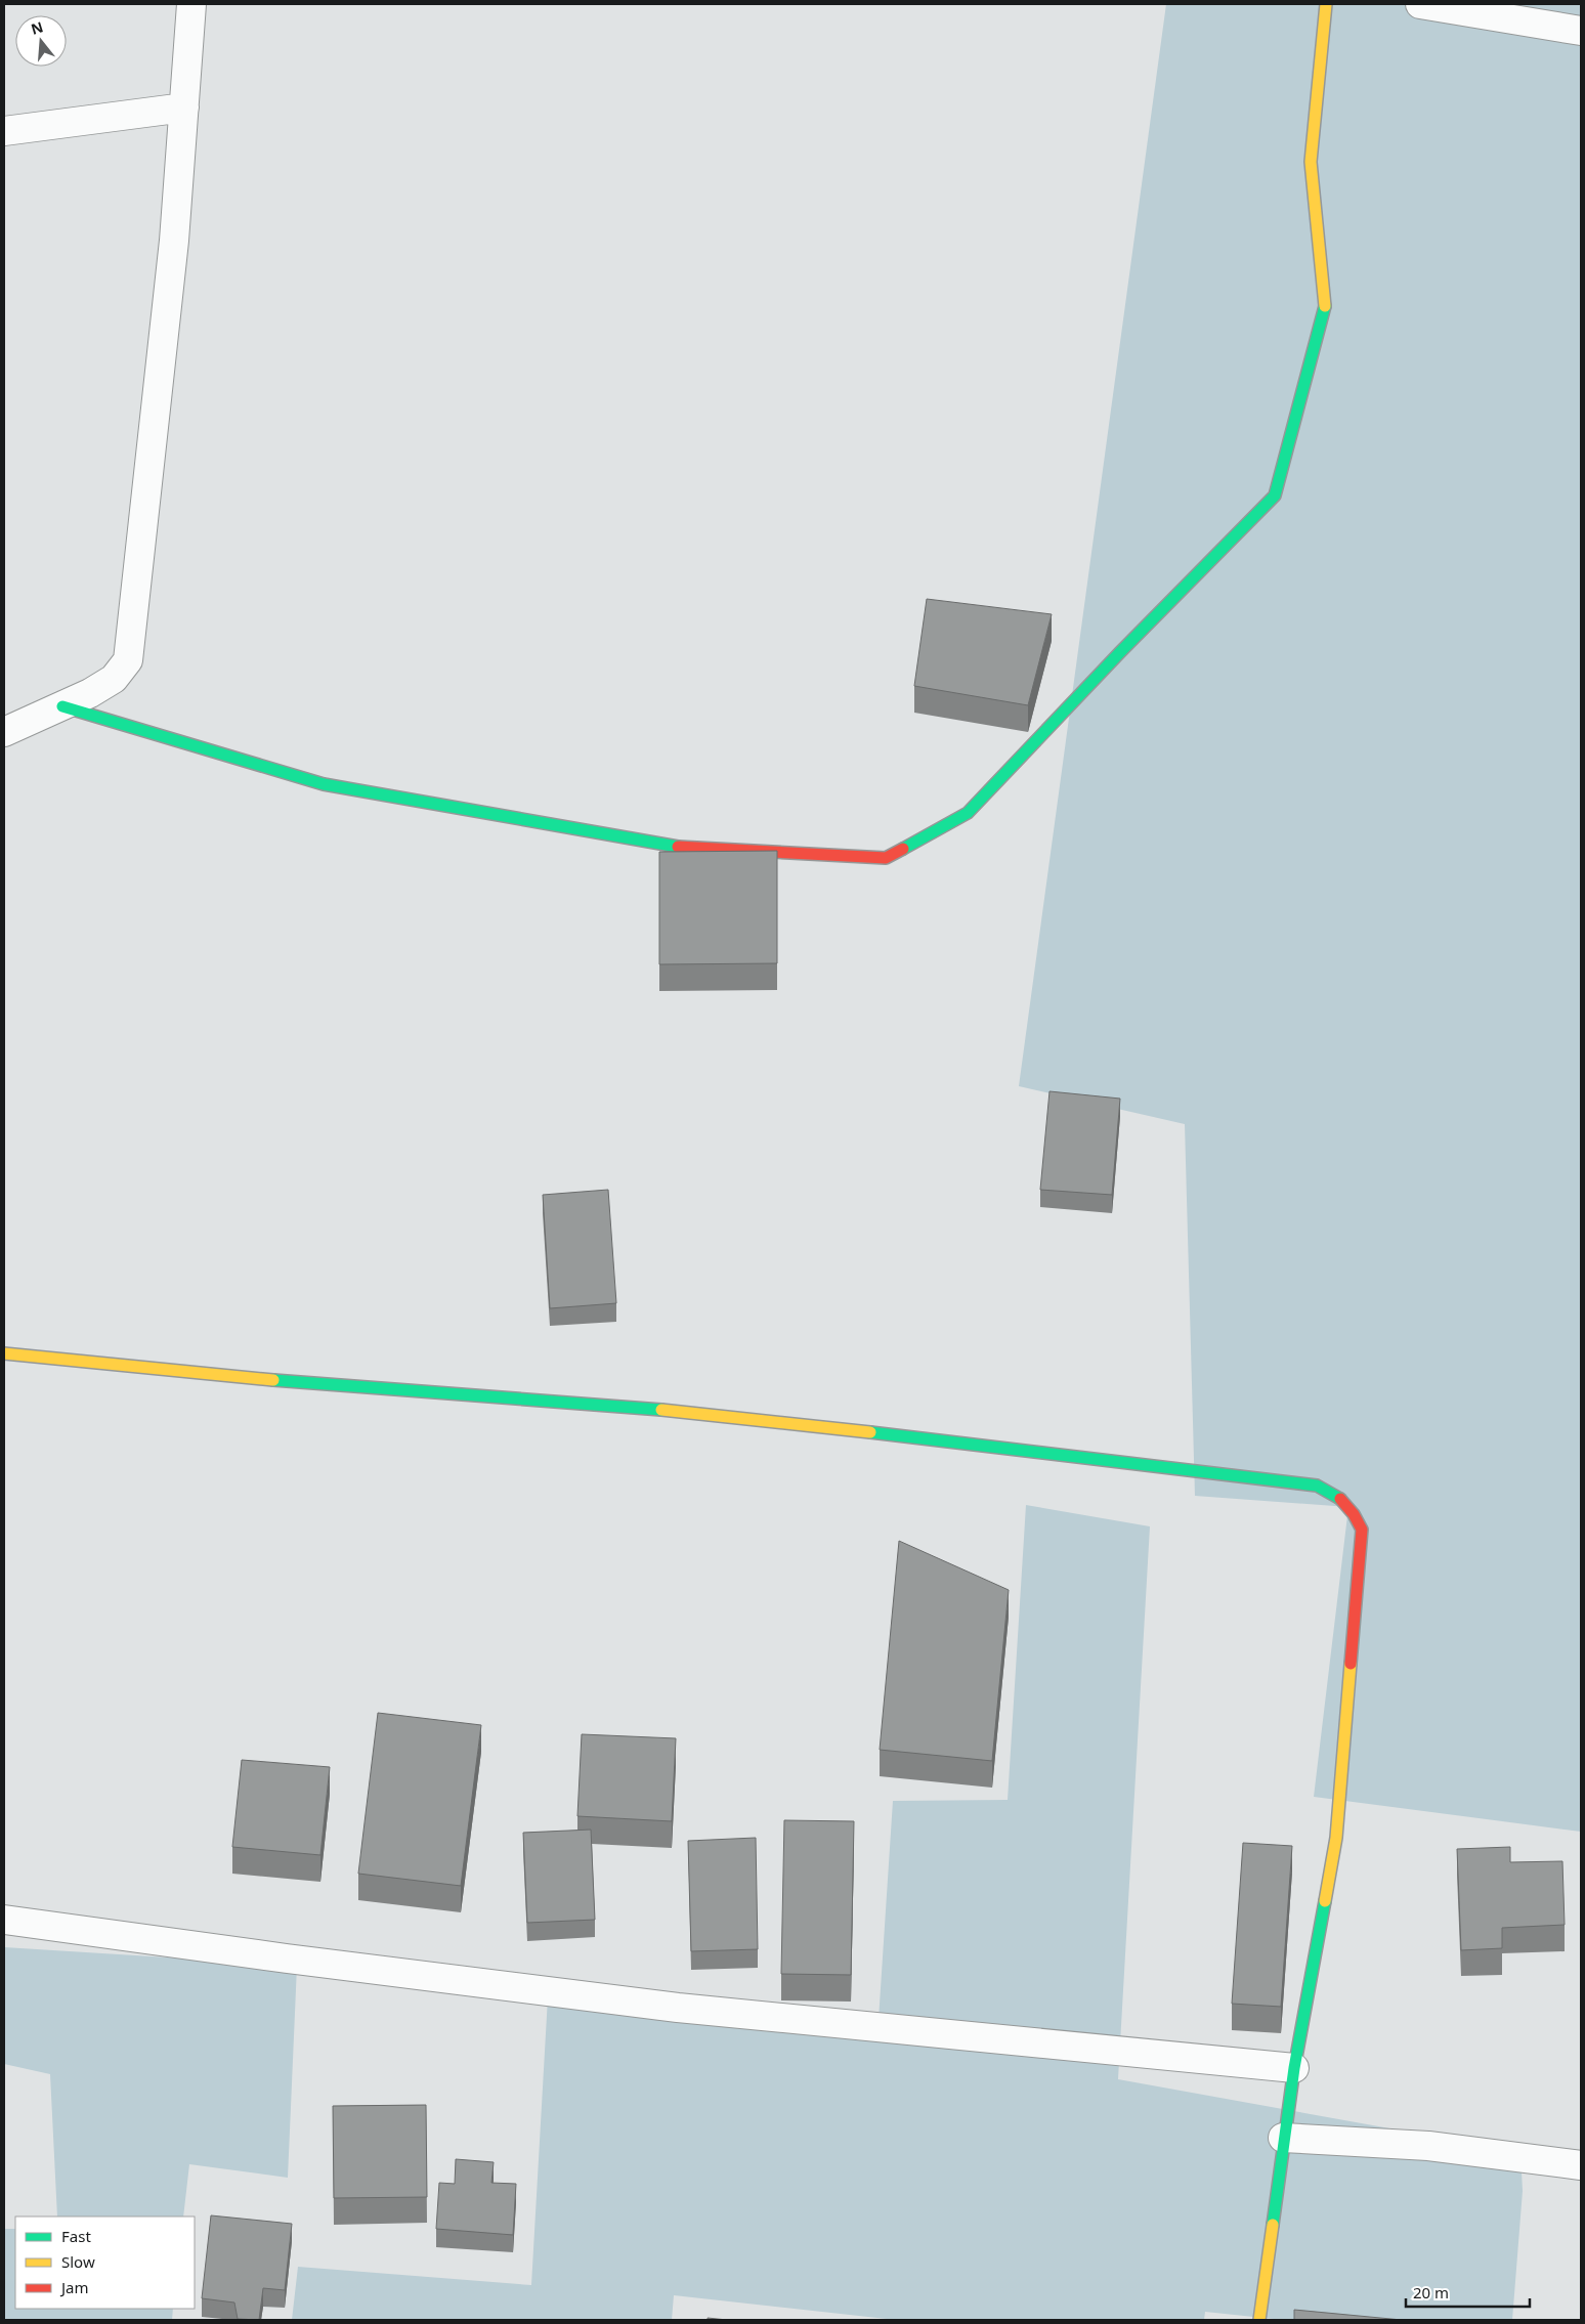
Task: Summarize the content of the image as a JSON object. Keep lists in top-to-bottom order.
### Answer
{
  "legend": ["Fast", "Slow", "Jam"],
  "scale_bar": "20 m",
  "north": "top"
}
